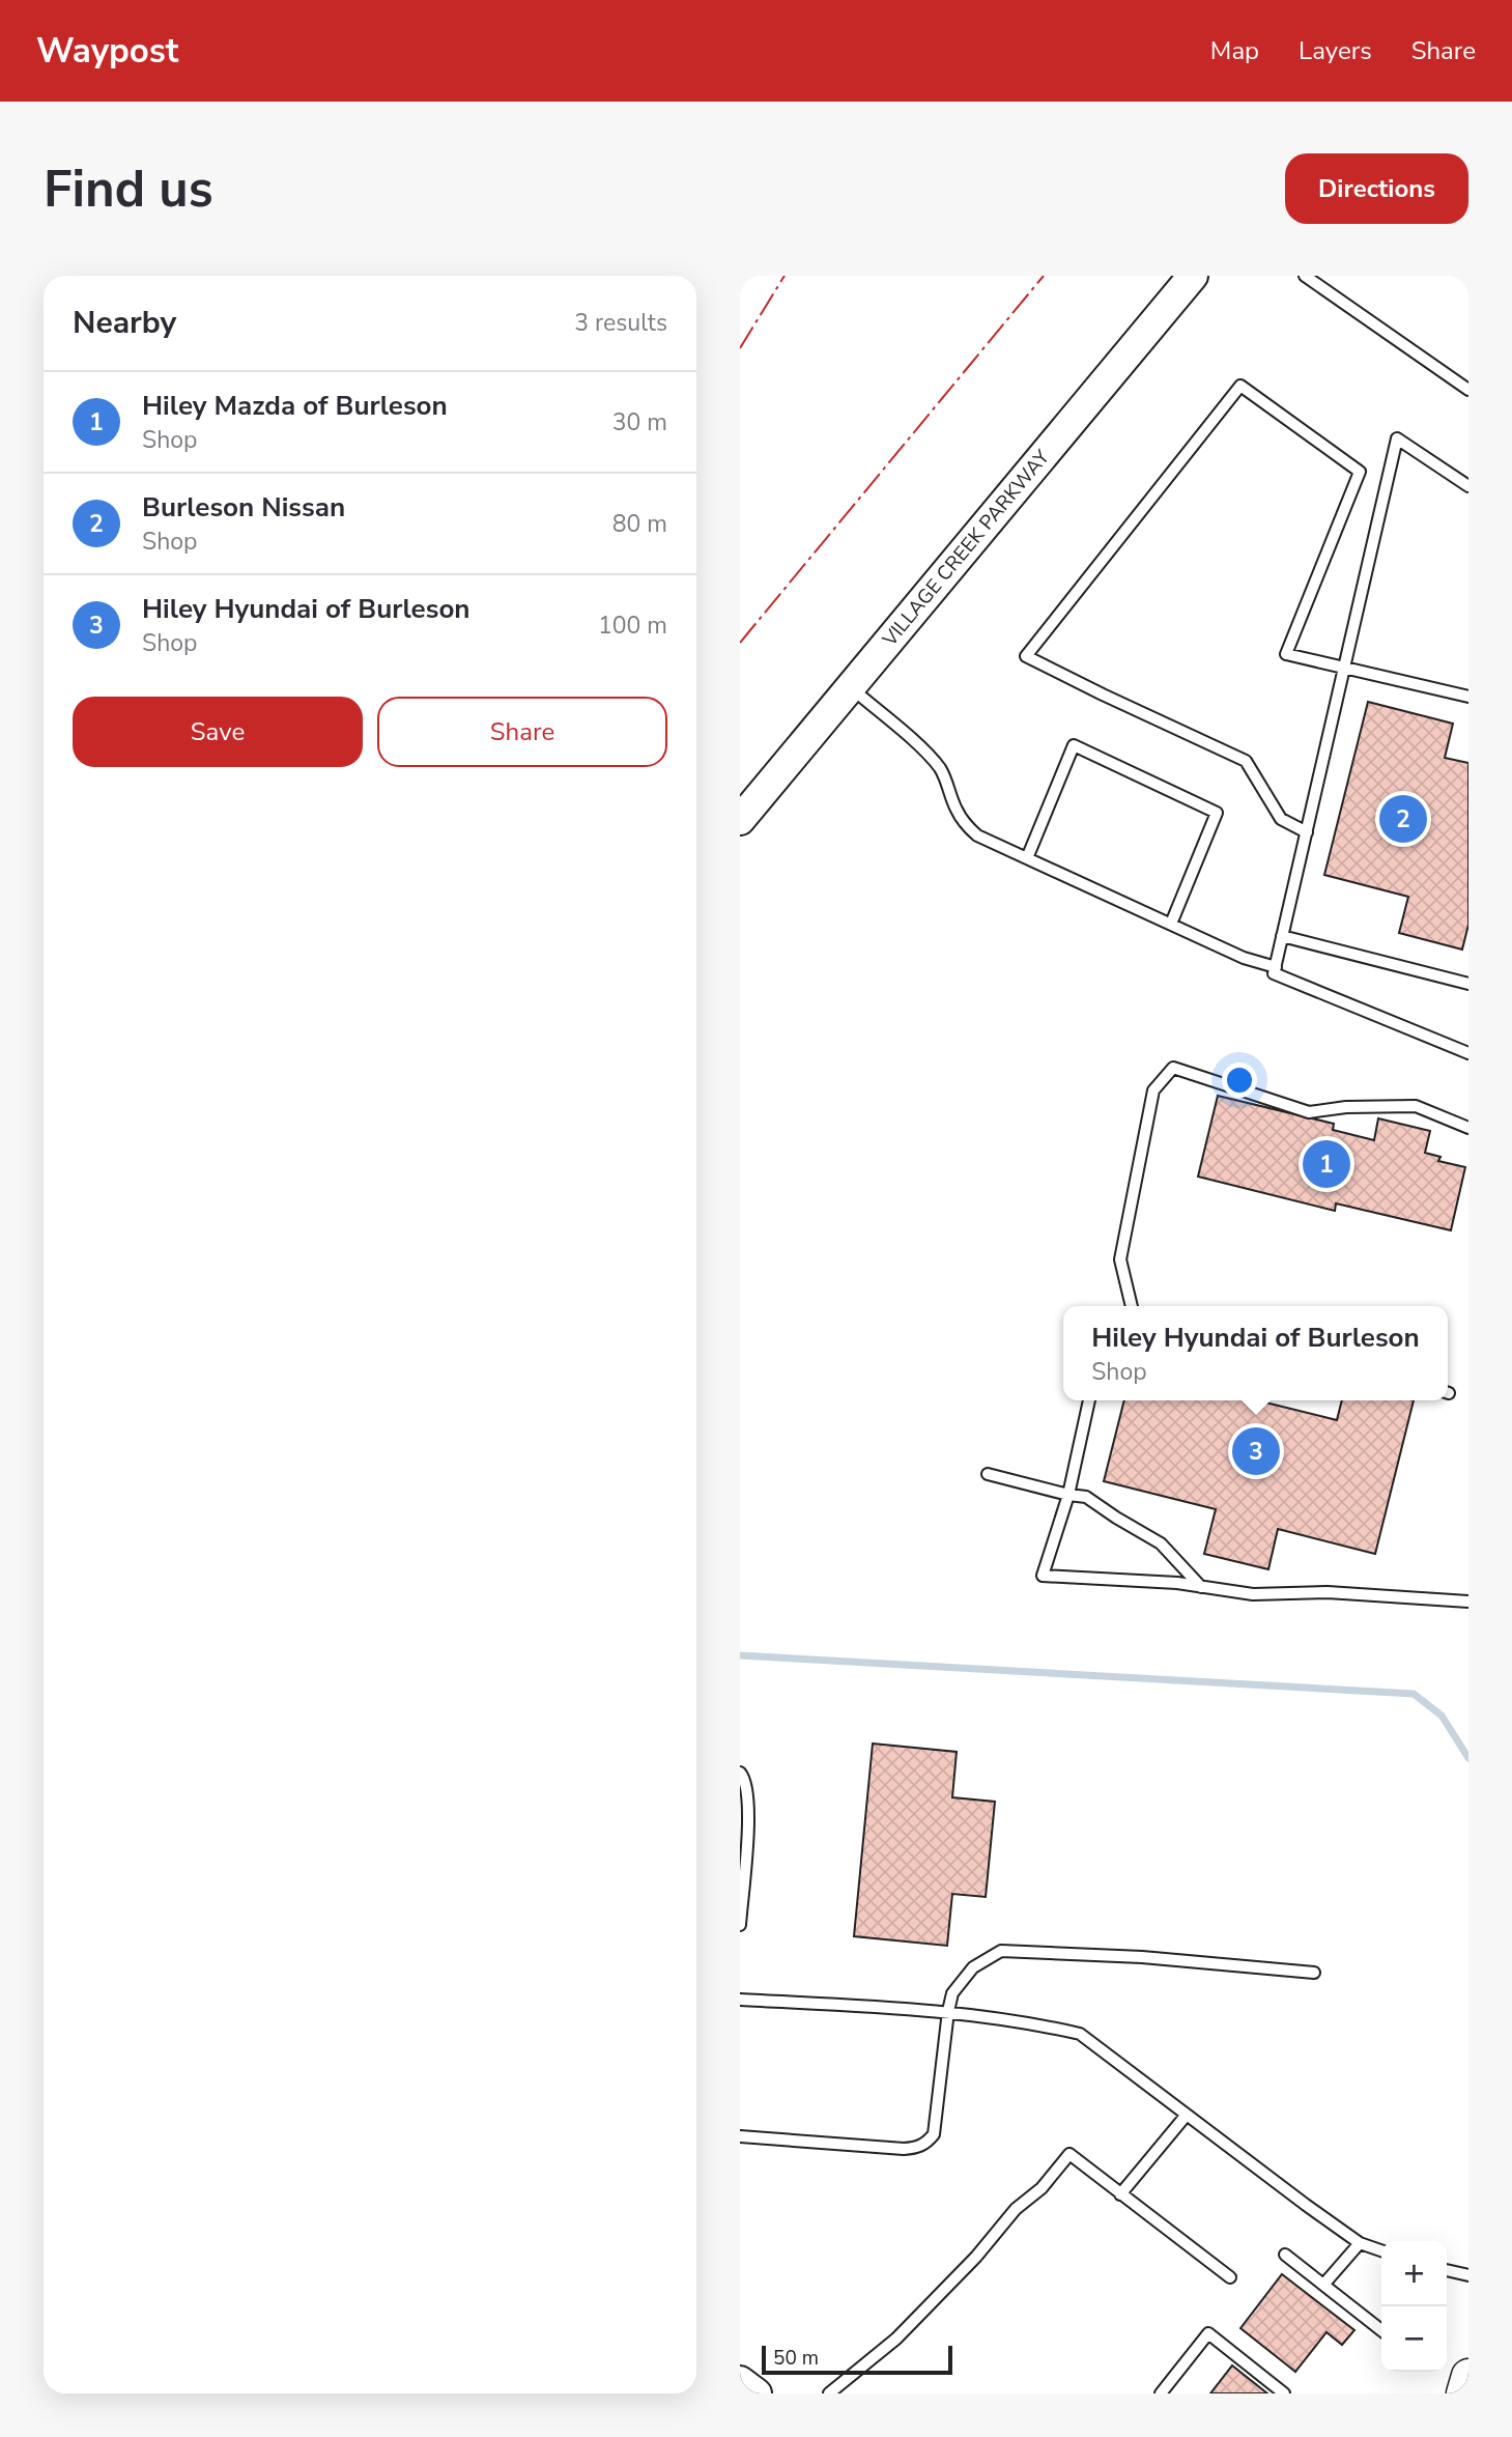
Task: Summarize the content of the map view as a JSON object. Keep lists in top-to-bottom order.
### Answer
{
  "streets": {
    "street": ["VILLAGE CREEK PARKWAY"]
  },
  "scale_bar": "50 m",
  "page": {
    "header": "Waypost",
    "nav": ["Map", "Layers", "Share"],
    "buttons": [
      "Directions",
      ["Save", "Share"]
    ],
    "title": "Find us",
    "heading": ["Nearby", "3 results"],
    "list": [
      {
        "mark": "1",
        "name": "Hiley Mazda of Burleson",
        "note": "Shop",
        "value": "30 m"
      },
      {
        "mark": "2",
        "name": "Burleson Nissan",
        "note": "Shop",
        "value": "80 m"
      },
      {
        "mark": "3",
        "name": "Hiley Hyundai of Burleson",
        "note": "Shop",
        "value": "100 m"
      }
    ],
    "pins": ["2", "1", "3"],
    "popup": ["Hiley Hyundai of Burleson", "Shop"],
    "map_buttons": ["+", "−"],
    "scale": "50 m"
  }
}
